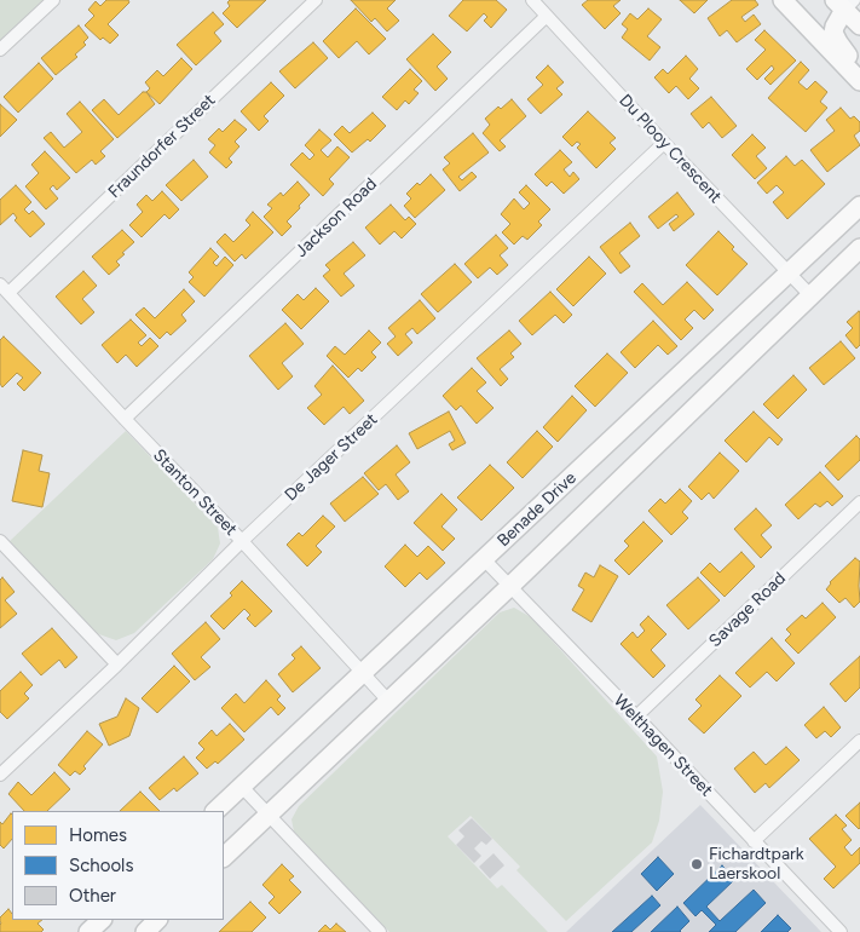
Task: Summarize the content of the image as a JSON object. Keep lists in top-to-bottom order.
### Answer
{
  "streets": {
    "street": [
      "Fraundorfer Street",
      "Du Plooy Crescent",
      "Jackson Road",
      "De Jager Street",
      "Stanton Street",
      "Benade Drive",
      "Savage Road",
      "Welthagen Street"
    ]
  },
  "crossings": [
    ["Fraundorfer Street", "Stanton Street"],
    ["Du Plooy Crescent", "Jackson Road"],
    ["Du Plooy Crescent", "De Jager Street"],
    ["Du Plooy Crescent", "Benade Drive"],
    ["Jackson Road", "Stanton Street"],
    ["De Jager Street", "Stanton Street"],
    ["Stanton Street", "Benade Drive"],
    ["Benade Drive", "Welthagen Street"],
    ["Savage Road", "Welthagen Street"]
  ],
  "places": ["Fichardtpark Laerskool"],
  "legend": ["Homes", "Schools", "Other"]
}
